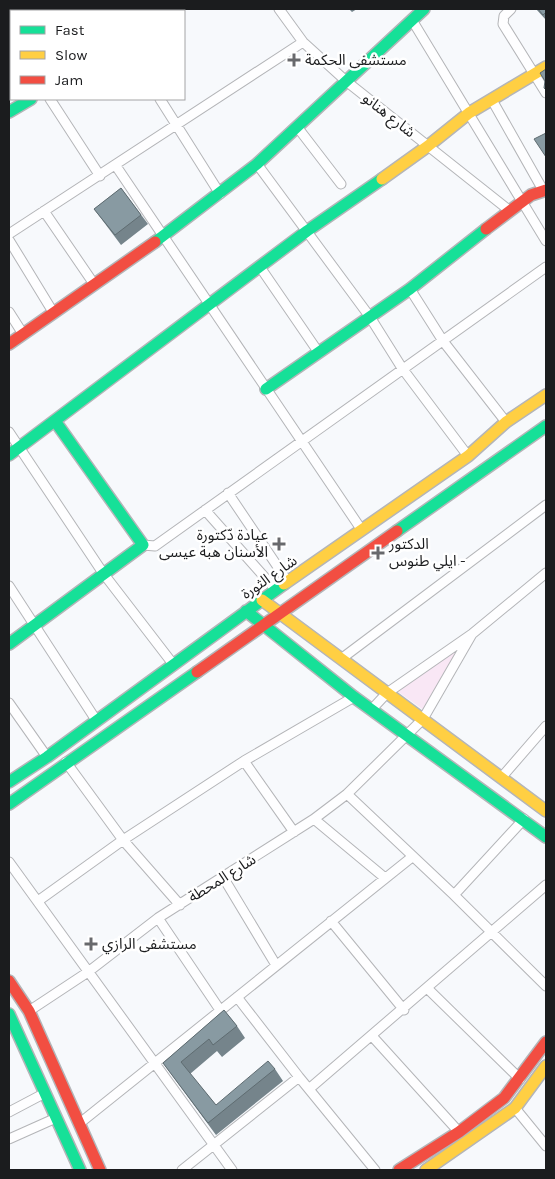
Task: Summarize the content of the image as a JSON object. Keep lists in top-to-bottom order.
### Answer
{
  "streets": {
    "main road": ["شارع الثورة"],
    "street": ["شارع هنانو", "شارع المحطة"]
  },
  "places": {
    "health": [
      "مستشفى الحكمة",
      "عيادة دّكتورة الأسنان هبة عيسى",
      "الدكتور ايلي طنوس -",
      "مستشفى الرازي"
    ]
  },
  "legend": ["Fast", "Slow", "Jam"]
}
